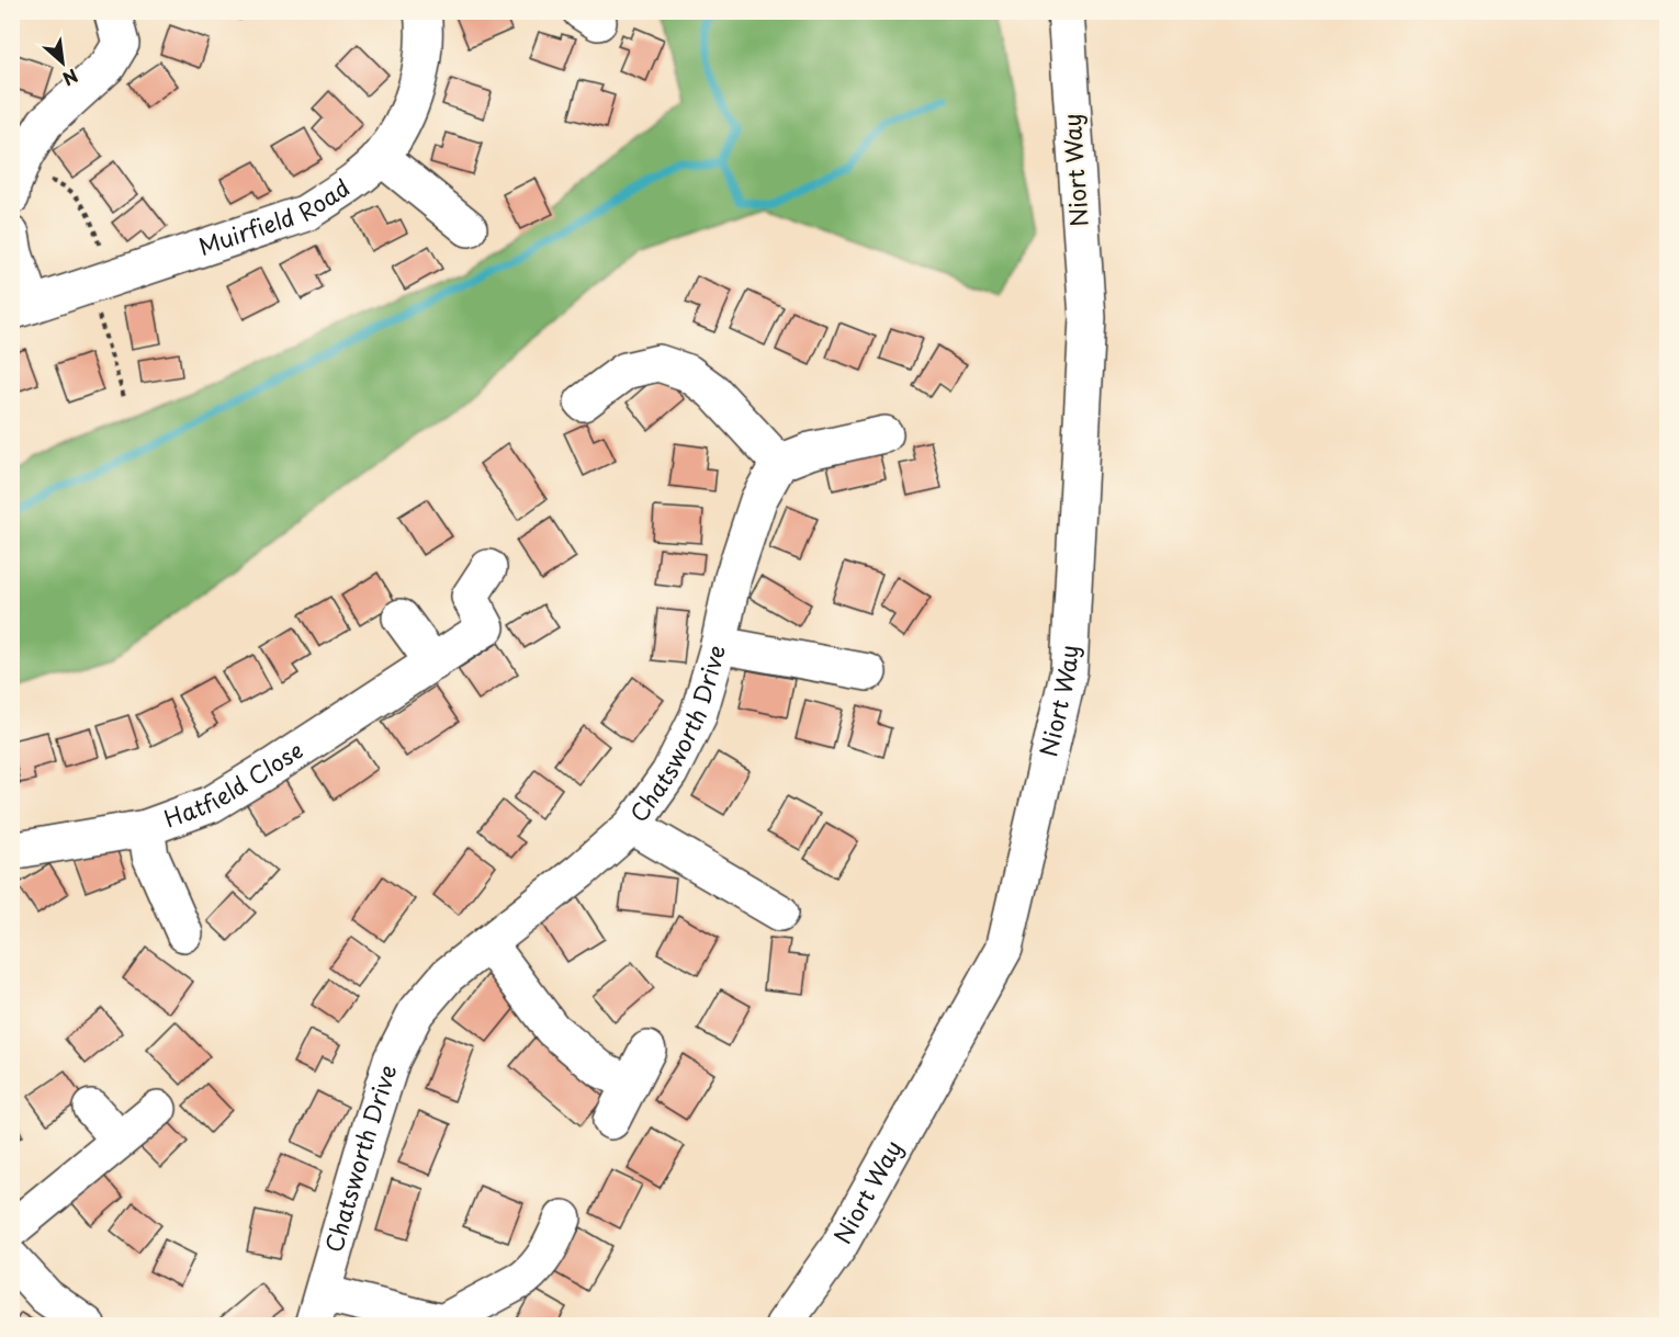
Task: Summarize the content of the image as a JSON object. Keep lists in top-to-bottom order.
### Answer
{
  "streets": {
    "main road": [
      "Niort Way",
      "Muirfield Road",
      "Chatsworth Drive",
      "Hatfield Close"
    ]
  },
  "north": "bottom right"
}
